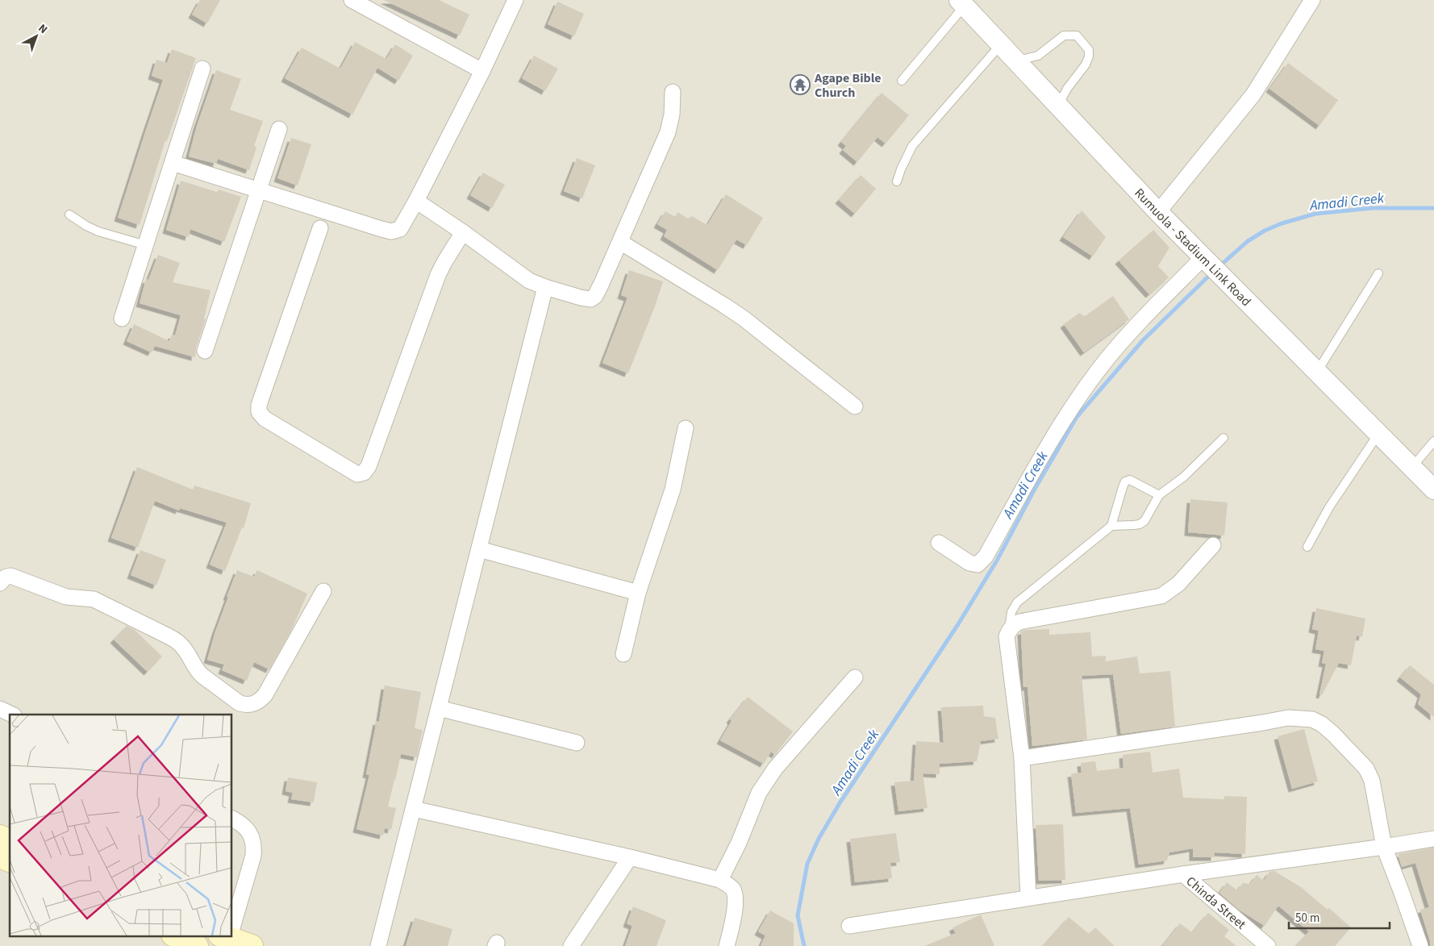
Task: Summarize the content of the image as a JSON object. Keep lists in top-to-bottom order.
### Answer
{
  "streets": {
    "street": ["Rumuola - Stadium Link Road", "Chinda Street"]
  },
  "water": ["Amadi Creek"],
  "places": {
    "temple": ["Agape Bible Church"]
  },
  "scale_bar": "50 m",
  "north": "top right"
}
